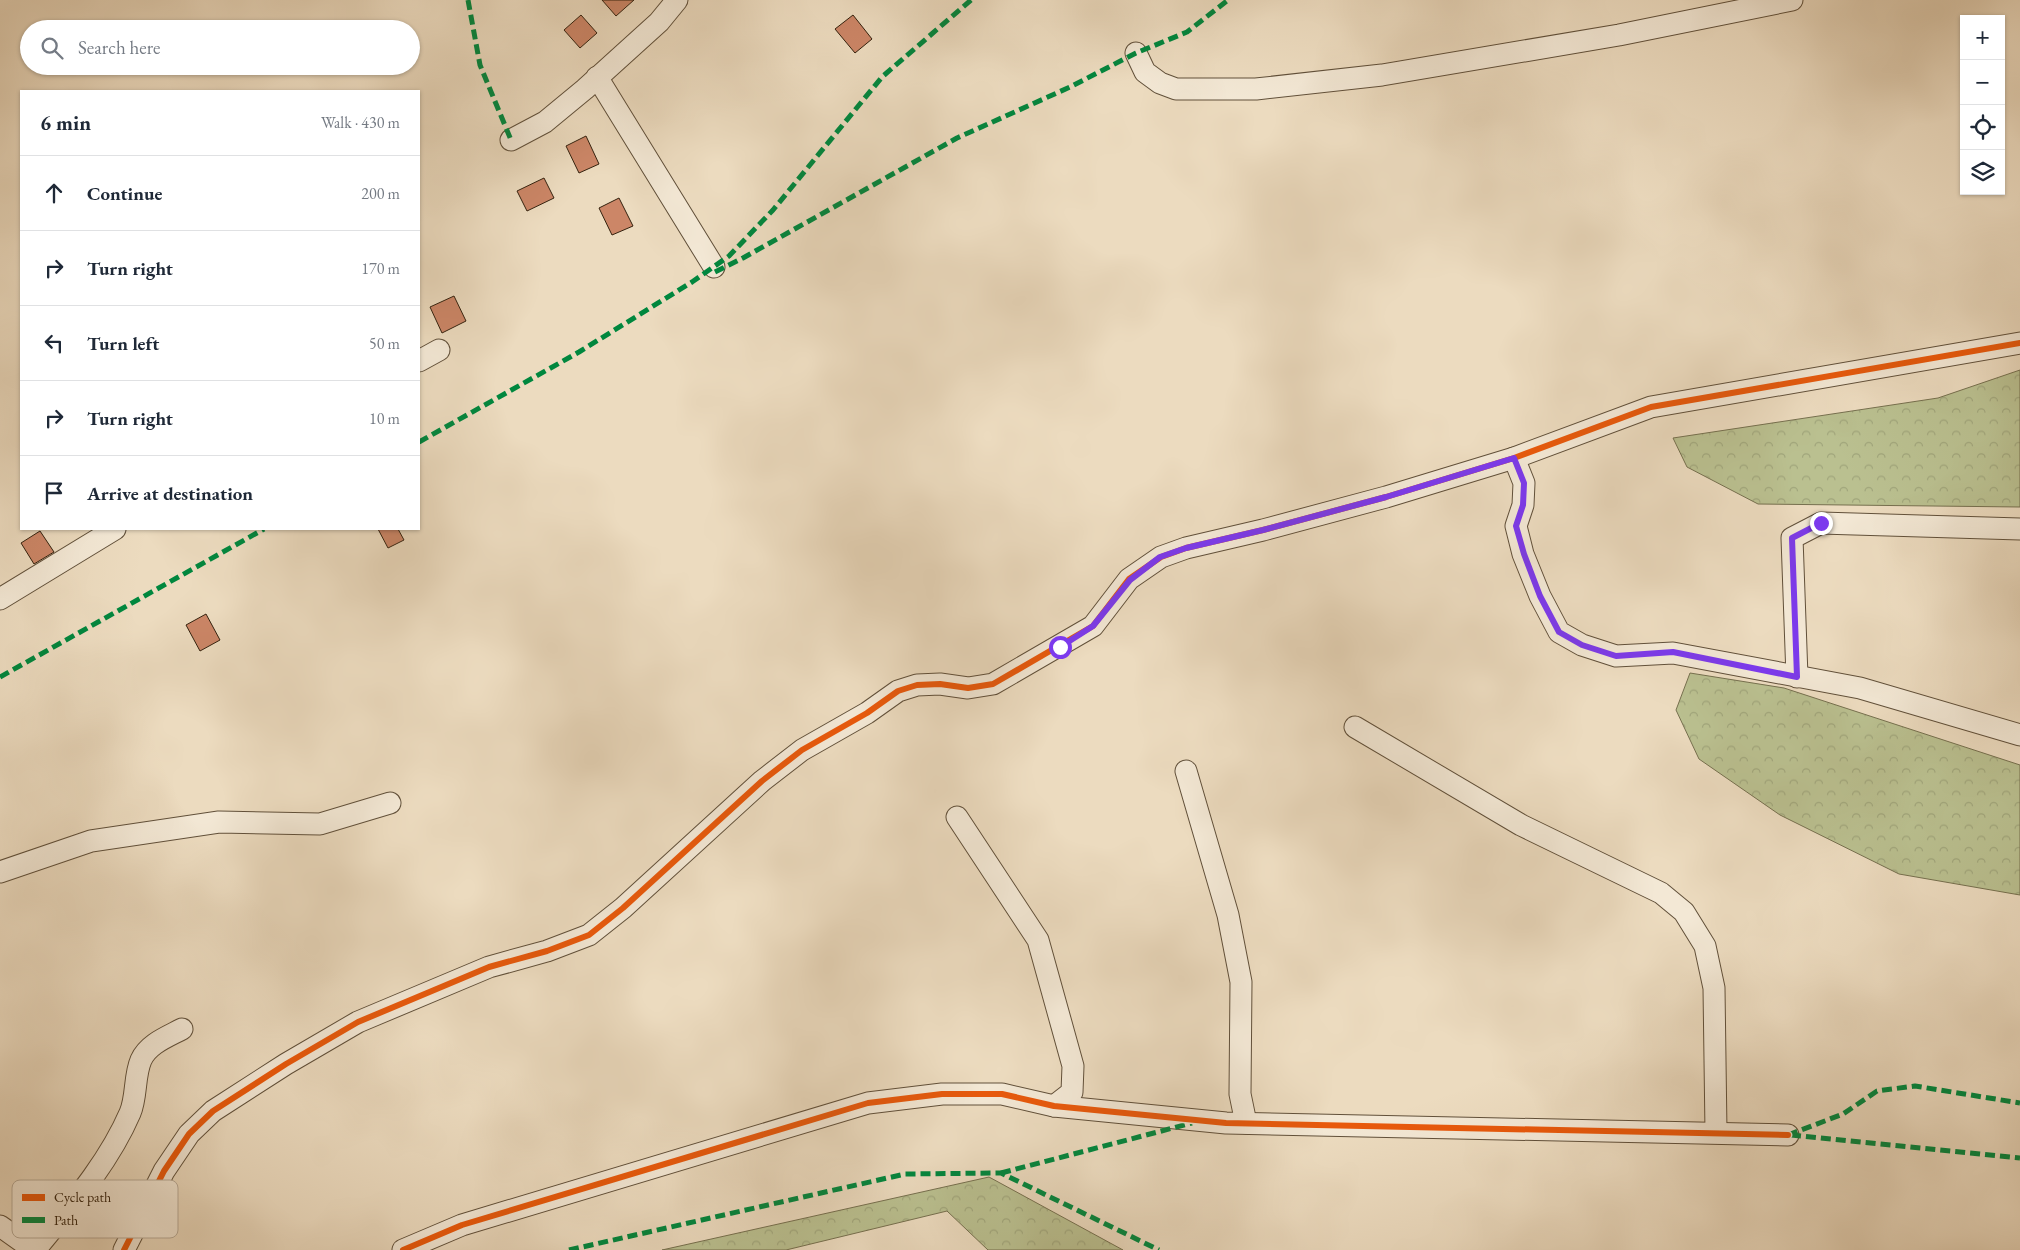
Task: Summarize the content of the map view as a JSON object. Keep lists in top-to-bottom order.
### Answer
{
  "legend": ["Cycle path", "Path"],
  "page": {
    "map_buttons": ["+", "−"],
    "search": "Search here",
    "heading": ["6 min", "Walk · 430 m"],
    "list": [
      ["Continue", "200 m"],
      ["Turn right", "170 m"],
      ["Turn left", "50 m"],
      ["Turn right", "10 m"],
      "Arrive at destination"
    ]
  }
}
